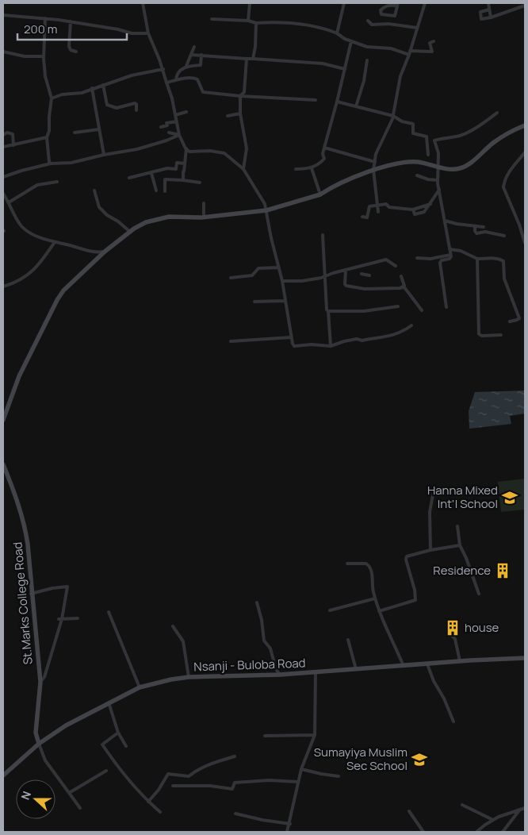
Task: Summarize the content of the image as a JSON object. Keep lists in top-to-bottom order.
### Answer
{
  "streets": {
    "main road": ["St.Marks College Road", "Nsanji - Buloba Road"]
  },
  "crossings": [
    ["St.Marks College Road", "Nsanji - Buloba Road"]
  ],
  "places": {
    "school or university": ["Hanna Mixed Int'l School", "Sumayiya Muslim Sec School"],
    "building": ["Residence", "house"]
  },
  "scale_bar": "200 m",
  "north": "left"
}
